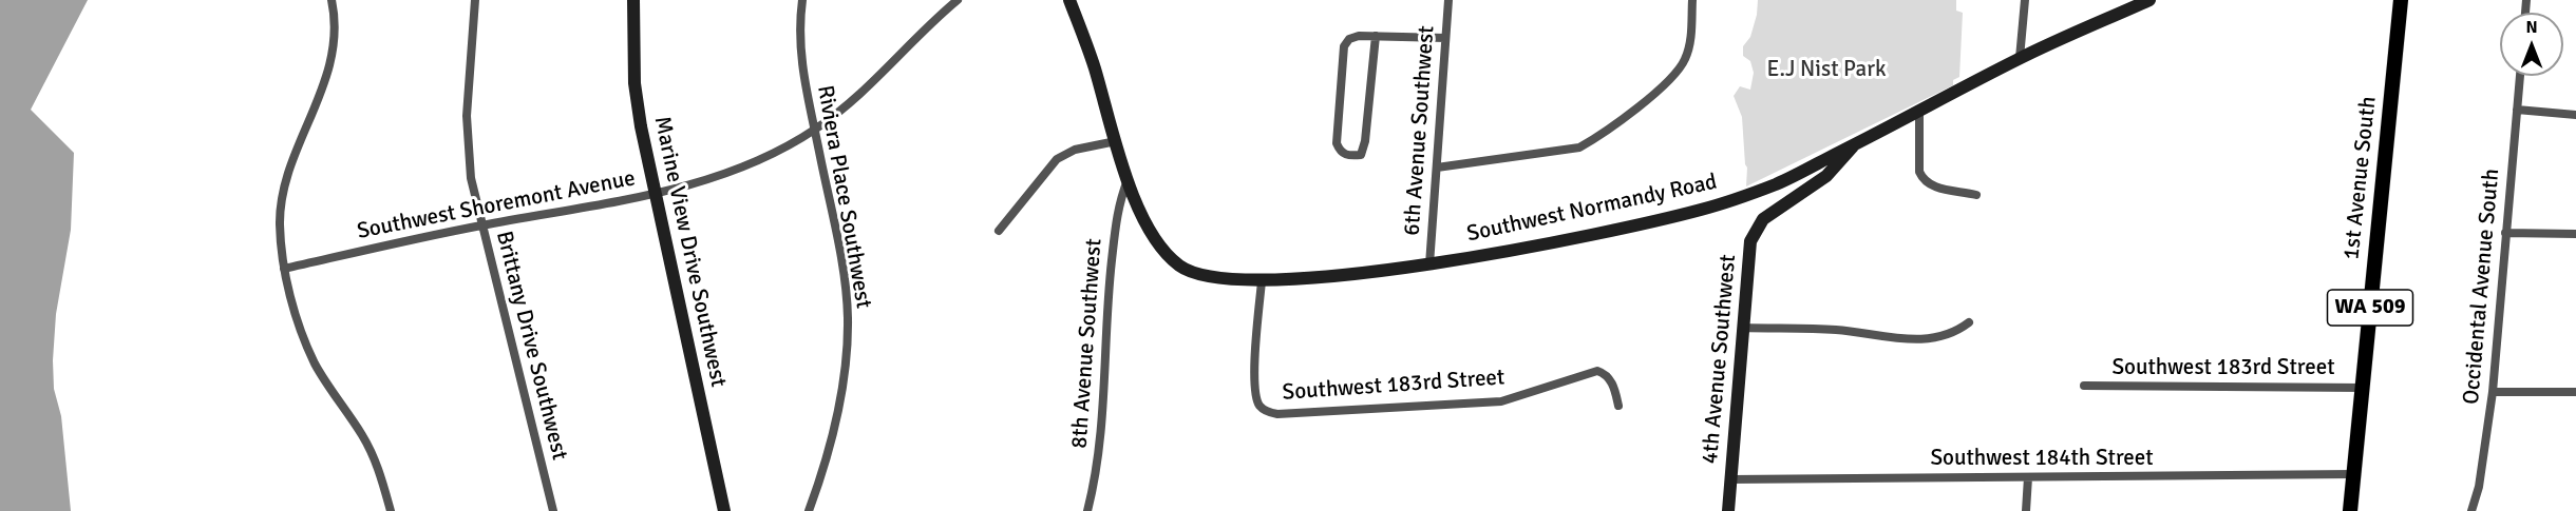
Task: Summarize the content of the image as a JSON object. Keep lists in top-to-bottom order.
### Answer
{
  "streets": {
    "main road": ["1st Avenue South", "WA 509"],
    "street": [
      "6th Avenue Southwest",
      "Riviera Place Southwest",
      "Southwest Shoremont Avenue",
      "Southwest Normandy Road",
      "Marine View Drive Southwest",
      "Occidental Avenue South",
      "8th Avenue Southwest",
      "Brittany Drive Southwest",
      "4th Avenue Southwest",
      "Southwest 183rd Street",
      "Southwest 184th Street"
    ]
  },
  "crossings": [
    ["6th Avenue Southwest", "Southwest Normandy Road"],
    ["1st Avenue South", "Southwest 183rd Street"],
    ["1st Avenue South", "Southwest 184th Street"],
    ["Riviera Place Southwest", "Southwest Shoremont Avenue"],
    ["Southwest Shoremont Avenue", "Marine View Drive Southwest"],
    ["Southwest Shoremont Avenue", "Brittany Drive Southwest"],
    ["Southwest Normandy Road", "8th Avenue Southwest"],
    ["Southwest Normandy Road", "4th Avenue Southwest"],
    ["Southwest Normandy Road", "Southwest 183rd Street"],
    ["4th Avenue Southwest", "Southwest 184th Street"]
  ],
  "parks": ["E.J Nist Park"],
  "north": "top"
}
